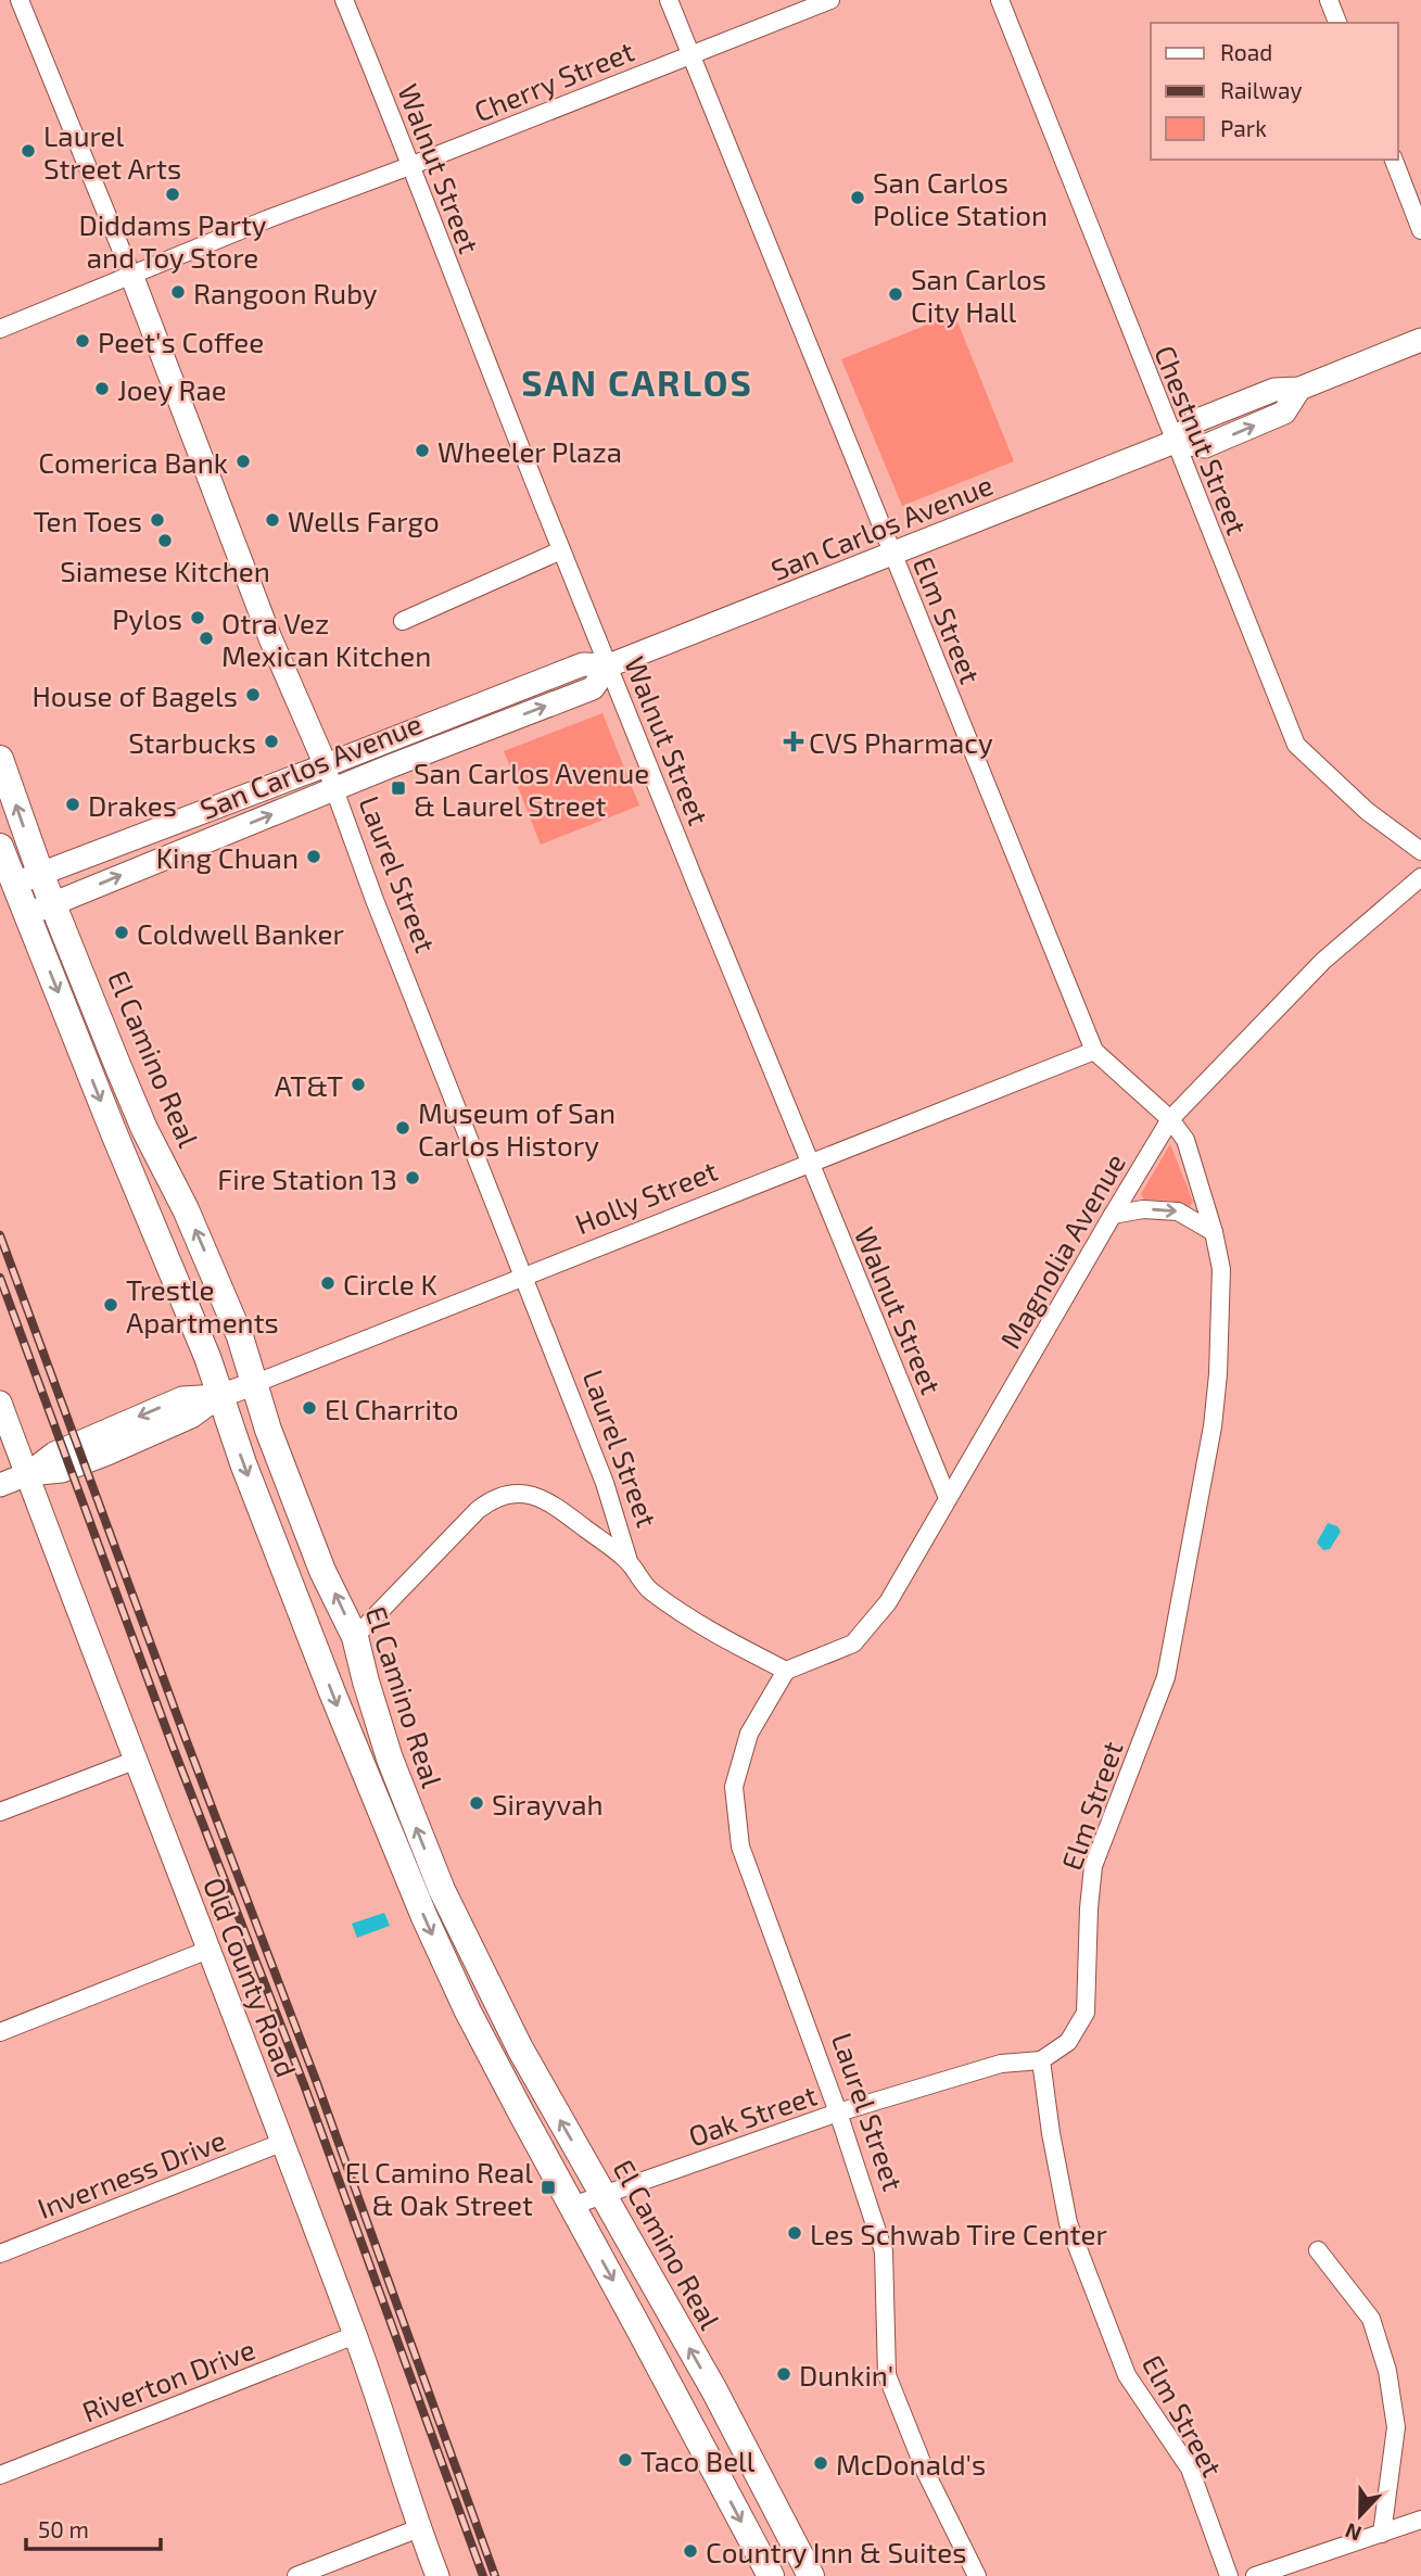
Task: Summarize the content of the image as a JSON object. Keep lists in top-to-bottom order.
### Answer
{
  "streets": {
    "main road": [
      "San Carlos Avenue",
      "Laurel Street",
      "El Camino Real",
      "Holly Street",
      "Old County Road"
    ],
    "street": [
      "Cherry Street",
      "Walnut Street",
      "Chestnut Street",
      "Elm Street",
      "Magnolia Avenue",
      "Oak Street",
      "Inverness Drive",
      "Riverton Drive"
    ]
  },
  "crossings": [
    ["Cherry Street", "Walnut Street"],
    ["Cherry Street", "Elm Street"],
    ["Cherry Street", "Laurel Street"],
    ["Walnut Street", "San Carlos Avenue"],
    ["Walnut Street", "Holly Street"],
    ["Walnut Street", "Magnolia Avenue"],
    ["Chestnut Street", "San Carlos Avenue"],
    ["San Carlos Avenue", "Elm Street"],
    ["San Carlos Avenue", "Laurel Street"],
    ["San Carlos Avenue", "El Camino Real"],
    ["Elm Street", "Holly Street"],
    ["Elm Street", "Magnolia Avenue"],
    ["Elm Street", "Oak Street"],
    ["Laurel Street", "Holly Street"],
    ["Laurel Street", "Magnolia Avenue"],
    ["Laurel Street", "Oak Street"],
    ["El Camino Real", "Holly Street"],
    ["El Camino Real", "Oak Street"],
    ["Holly Street", "Old County Road"],
    ["Old County Road", "Inverness Drive"],
    ["Old County Road", "Riverton Drive"]
  ],
  "districts": ["SAN CARLOS"],
  "places": {
    "other": [
      "Laurel Street Arts",
      "Diddams Party and Toy Store",
      "San Carlos Police Station",
      "Rangoon Ruby",
      "San Carlos City Hall",
      "Peet's Coffee",
      "Joey Rae",
      "Wheeler Plaza",
      "Comerica Bank",
      "Ten Toes",
      "Wells Fargo",
      "Siamese Kitchen",
      "Pylos",
      "Otra Vez Mexican Kitchen",
      "House of Bagels",
      "Starbucks",
      "Drakes",
      "King Chuan",
      "Coldwell Banker",
      "AT&T",
      "Museum of San Carlos History",
      "Fire Station 13",
      "Circle K",
      "Trestle Apartments",
      "El Charrito",
      "Sirayvah",
      "Les Schwab Tire Center",
      "Dunkin'",
      "Taco Bell",
      "McDonald's",
      "Country Inn & Suites"
    ],
    "health": ["CVS Pharmacy"],
    "transit": ["San Carlos Avenue & Laurel Street", "El Camino Real & Oak Street"]
  },
  "legend": ["Road", "Railway", "Park"],
  "scale_bar": "50 m",
  "north": "bottom"
}
